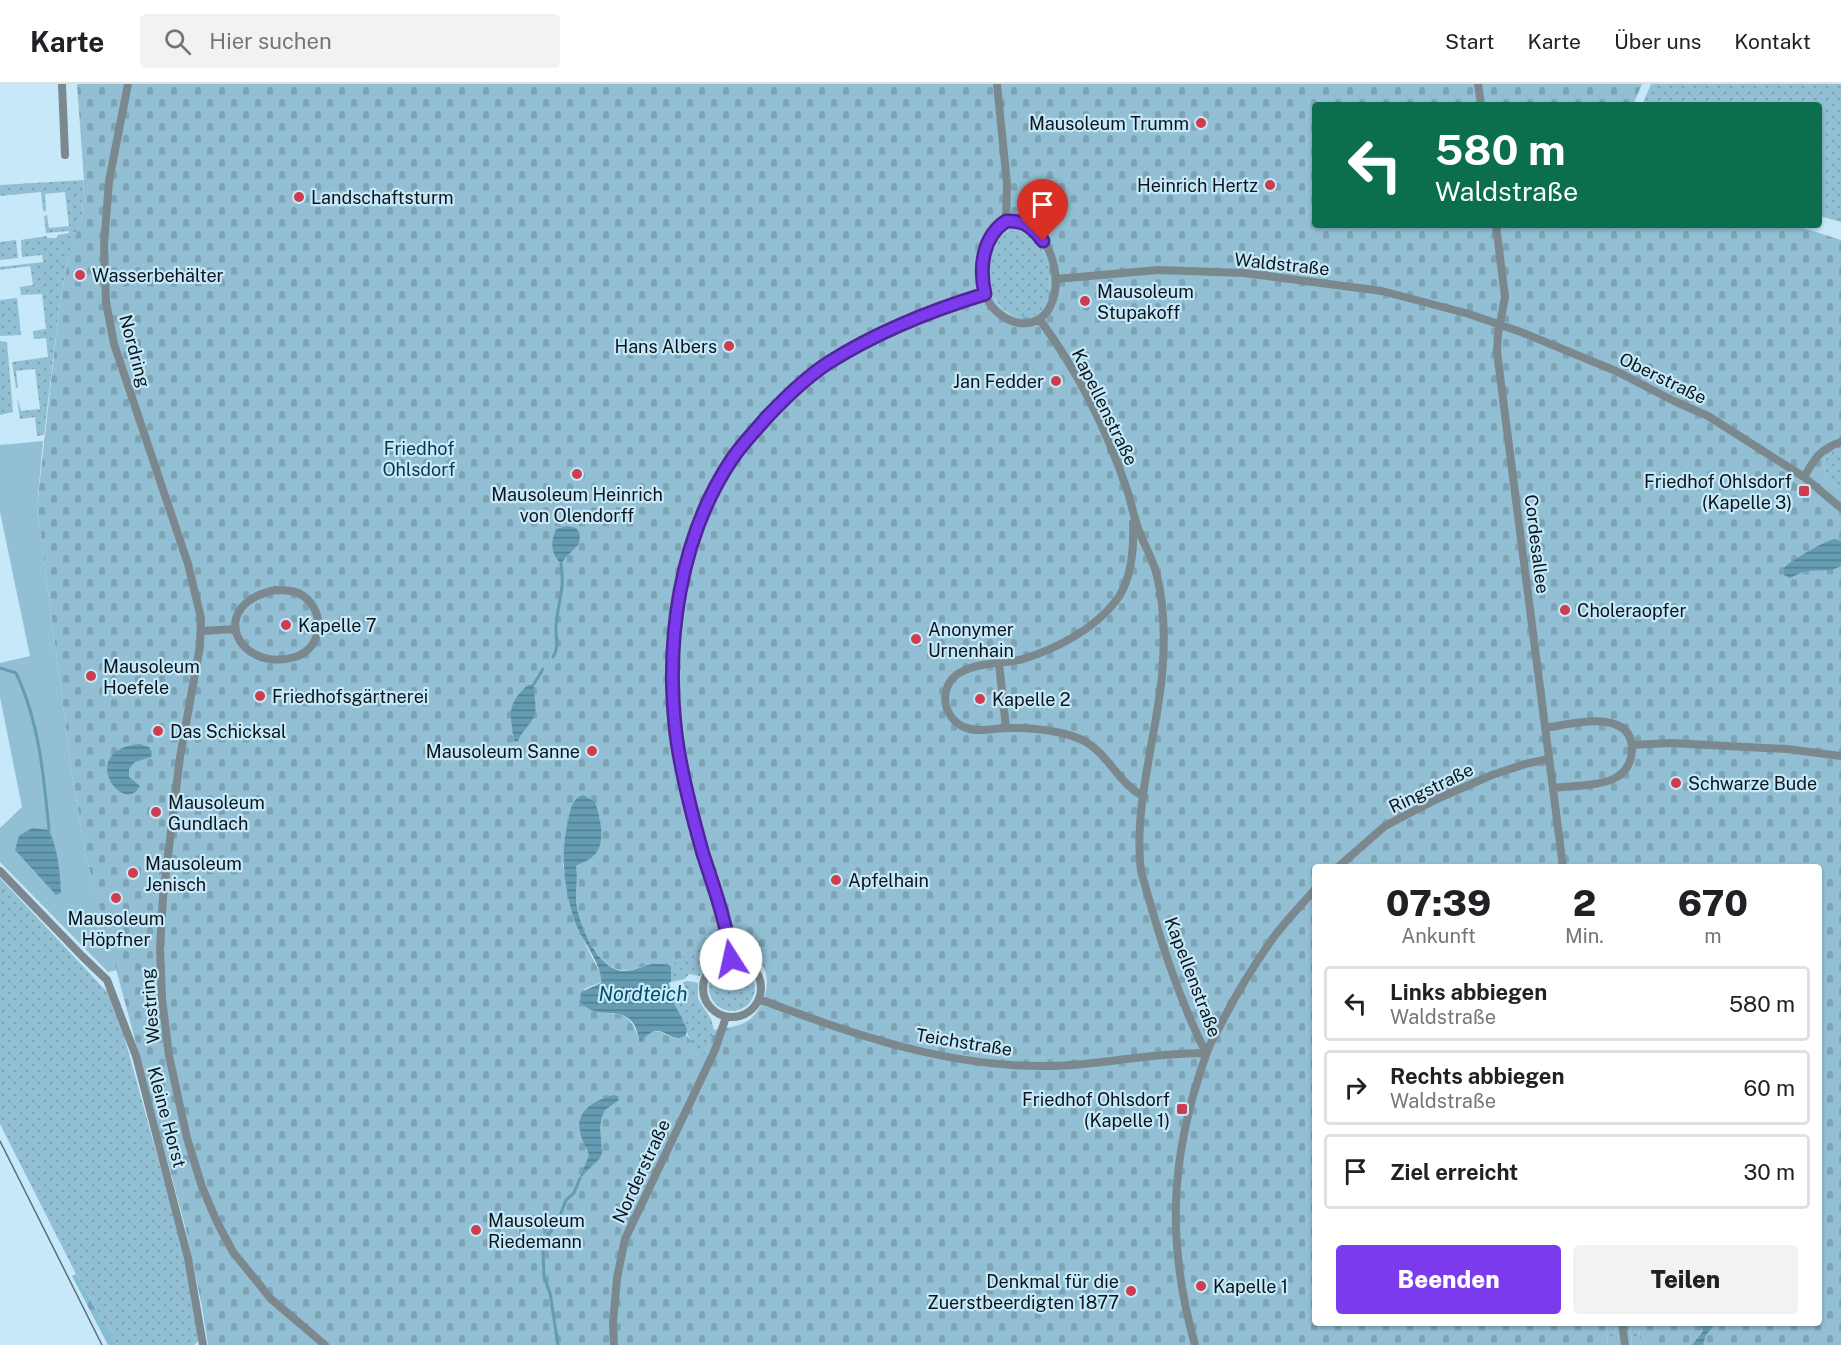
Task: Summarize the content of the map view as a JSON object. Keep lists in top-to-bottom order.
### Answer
{
  "streets": {
    "street": [
      "Waldstraße",
      "Nordring",
      "Oberstraße",
      "Kapellenstraße",
      "Cordesallee",
      "Ringstraße",
      "Westring",
      "Teichstraße",
      "Kleine Horst",
      "Norderstraße"
    ]
  },
  "crossings": [
    ["Waldstraße", "Oberstraße"],
    ["Waldstraße", "Kapellenstraße"],
    ["Waldstraße", "Cordesallee"],
    ["Nordring", "Westring"],
    ["Oberstraße", "Cordesallee"],
    ["Kapellenstraße", "Teichstraße"],
    ["Cordesallee", "Ringstraße"],
    ["Teichstraße", "Norderstraße"]
  ],
  "water": ["Nordteich"],
  "parks": ["Friedhof Ohlsdorf"],
  "places": {
    "other": [
      "Mausoleum Trumm",
      "Heinrich Hertz",
      "Landschaftsturm",
      "Wasserbehälter",
      "Mausoleum Stupakoff",
      "Hans Albers",
      "Jan Fedder",
      "Mausoleum Heinrich von Olendorff",
      "Choleraopfer",
      "Kapelle 7",
      "Anonymer Urnenhain",
      "Mausoleum Hoefele",
      "Friedhofsgärtnerei",
      "Kapelle 2",
      "Das Schicksal",
      "Mausoleum Sanne",
      "Schwarze Bude",
      "Mausoleum Gundlach",
      "Mausoleum Jenisch",
      "Apfelhain",
      "Mausoleum Höpfner",
      "Mausoleum Riedemann",
      "Kapelle 1",
      "Denkmal für die Zuerstbeerdigten 1877"
    ],
    "transit": ["Friedhof Ohlsdorf (Kapelle 3)", "Friedhof Ohlsdorf (Kapelle 1)"]
  },
  "page": {
    "header": "Karte",
    "search": "Hier suchen",
    "nav": [
      "Start",
      "Karte",
      "Über uns",
      "Kontakt"
    ],
    "turn": ["580 m", "Waldstraße"],
    "eta": [
      "07:39",
      "Ankunft",
      "2",
      "Min.",
      "670",
      "m"
    ],
    "list": [
      {
        "name": "Links abbiegen",
        "note": "Waldstraße",
        "value": "580 m"
      },
      {
        "name": "Rechts abbiegen",
        "note": "Waldstraße",
        "value": "60 m"
      },
      {
        "name": "Ziel erreicht",
        "value": "30 m"
      }
    ],
    "buttons": ["Beenden", "Teilen"]
  }
}
